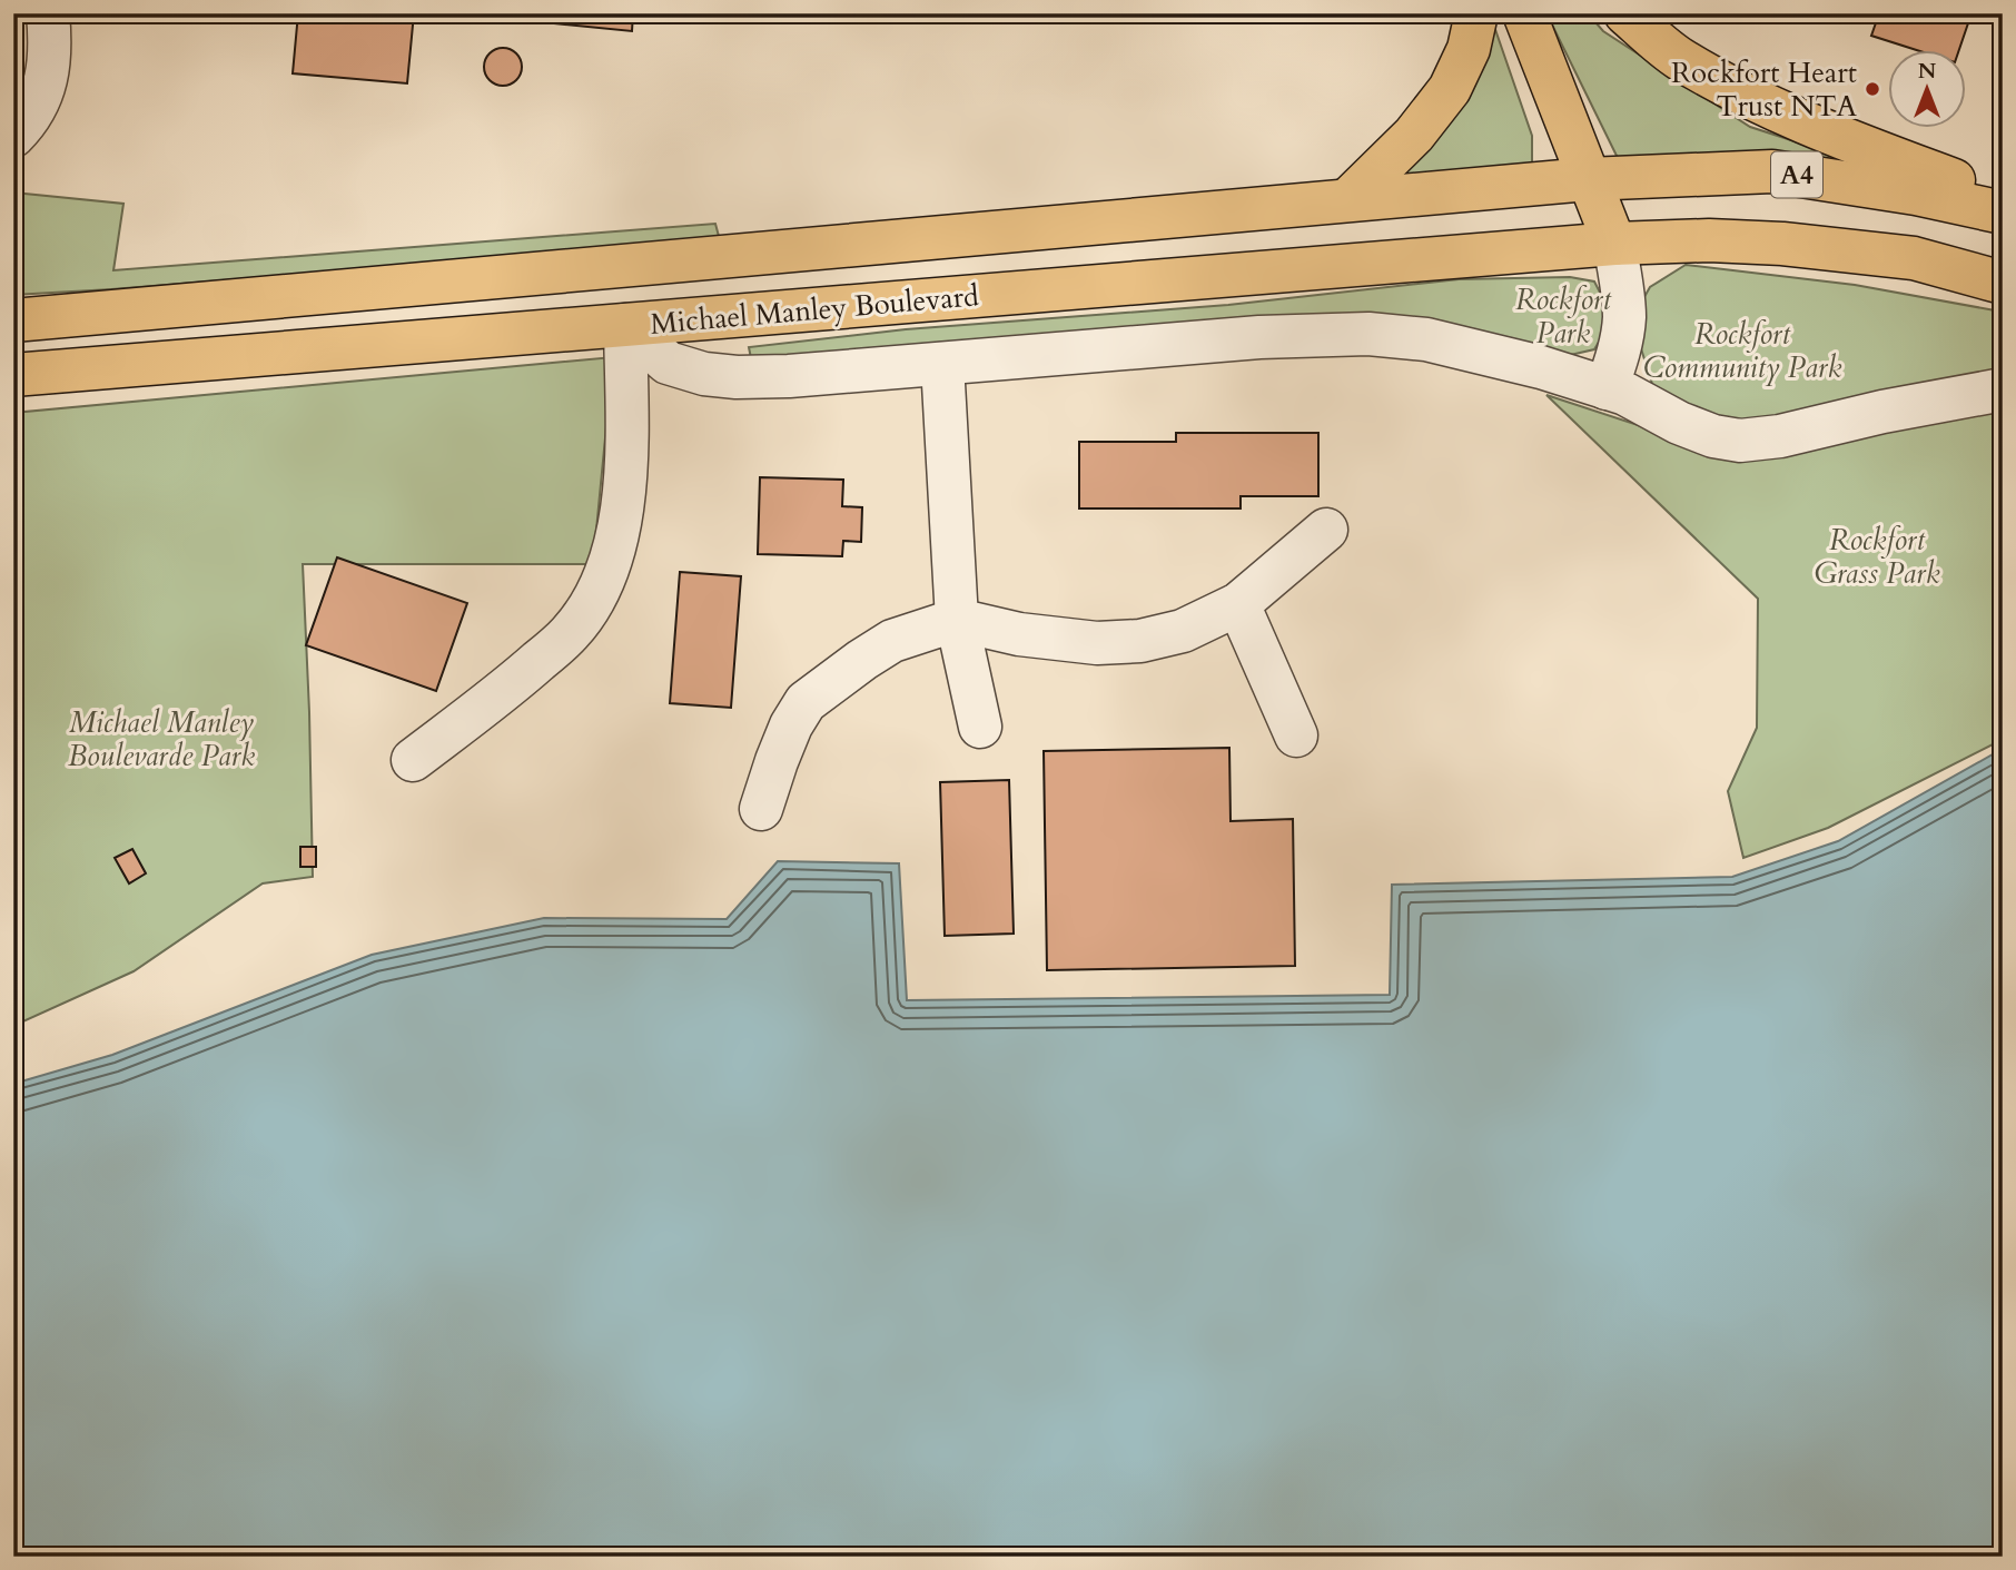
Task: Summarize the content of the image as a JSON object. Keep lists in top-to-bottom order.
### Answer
{
  "streets": {
    "main road": ["A4", "Michael Manley Boulevard"]
  },
  "crossings": [
    ["A4", "Michael Manley Boulevard"]
  ],
  "parks": [
    "Rockfort Park",
    "Rockfort Community Park",
    "Rockfort Grass Park",
    "Michael Manley Boulevarde Park"
  ],
  "places": ["Rockfort Heart Trust NTA"],
  "north": "top"
}
